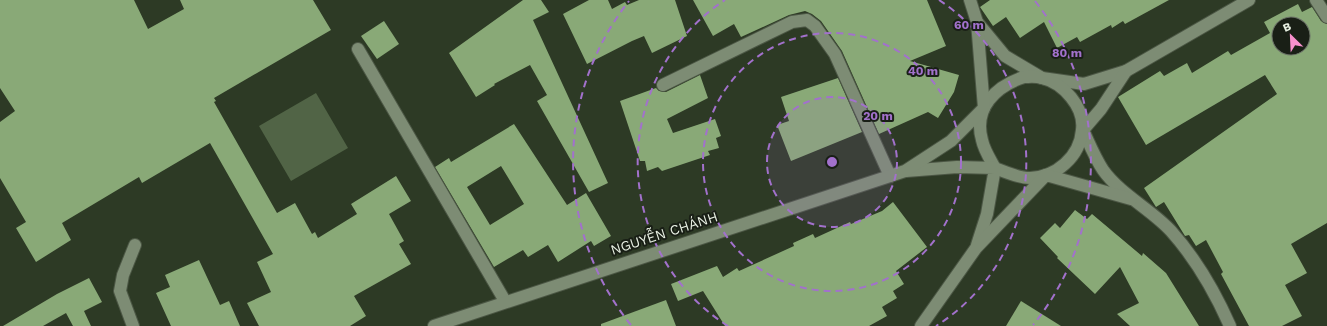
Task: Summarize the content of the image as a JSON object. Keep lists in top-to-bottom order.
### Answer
{
  "streets": {
    "main road": ["NGUYỄN CHÁNH"]
  },
  "north": "top left",
  "rings": [
    "60 m",
    "80 m",
    "40 m",
    "20 m"
  ]
}
